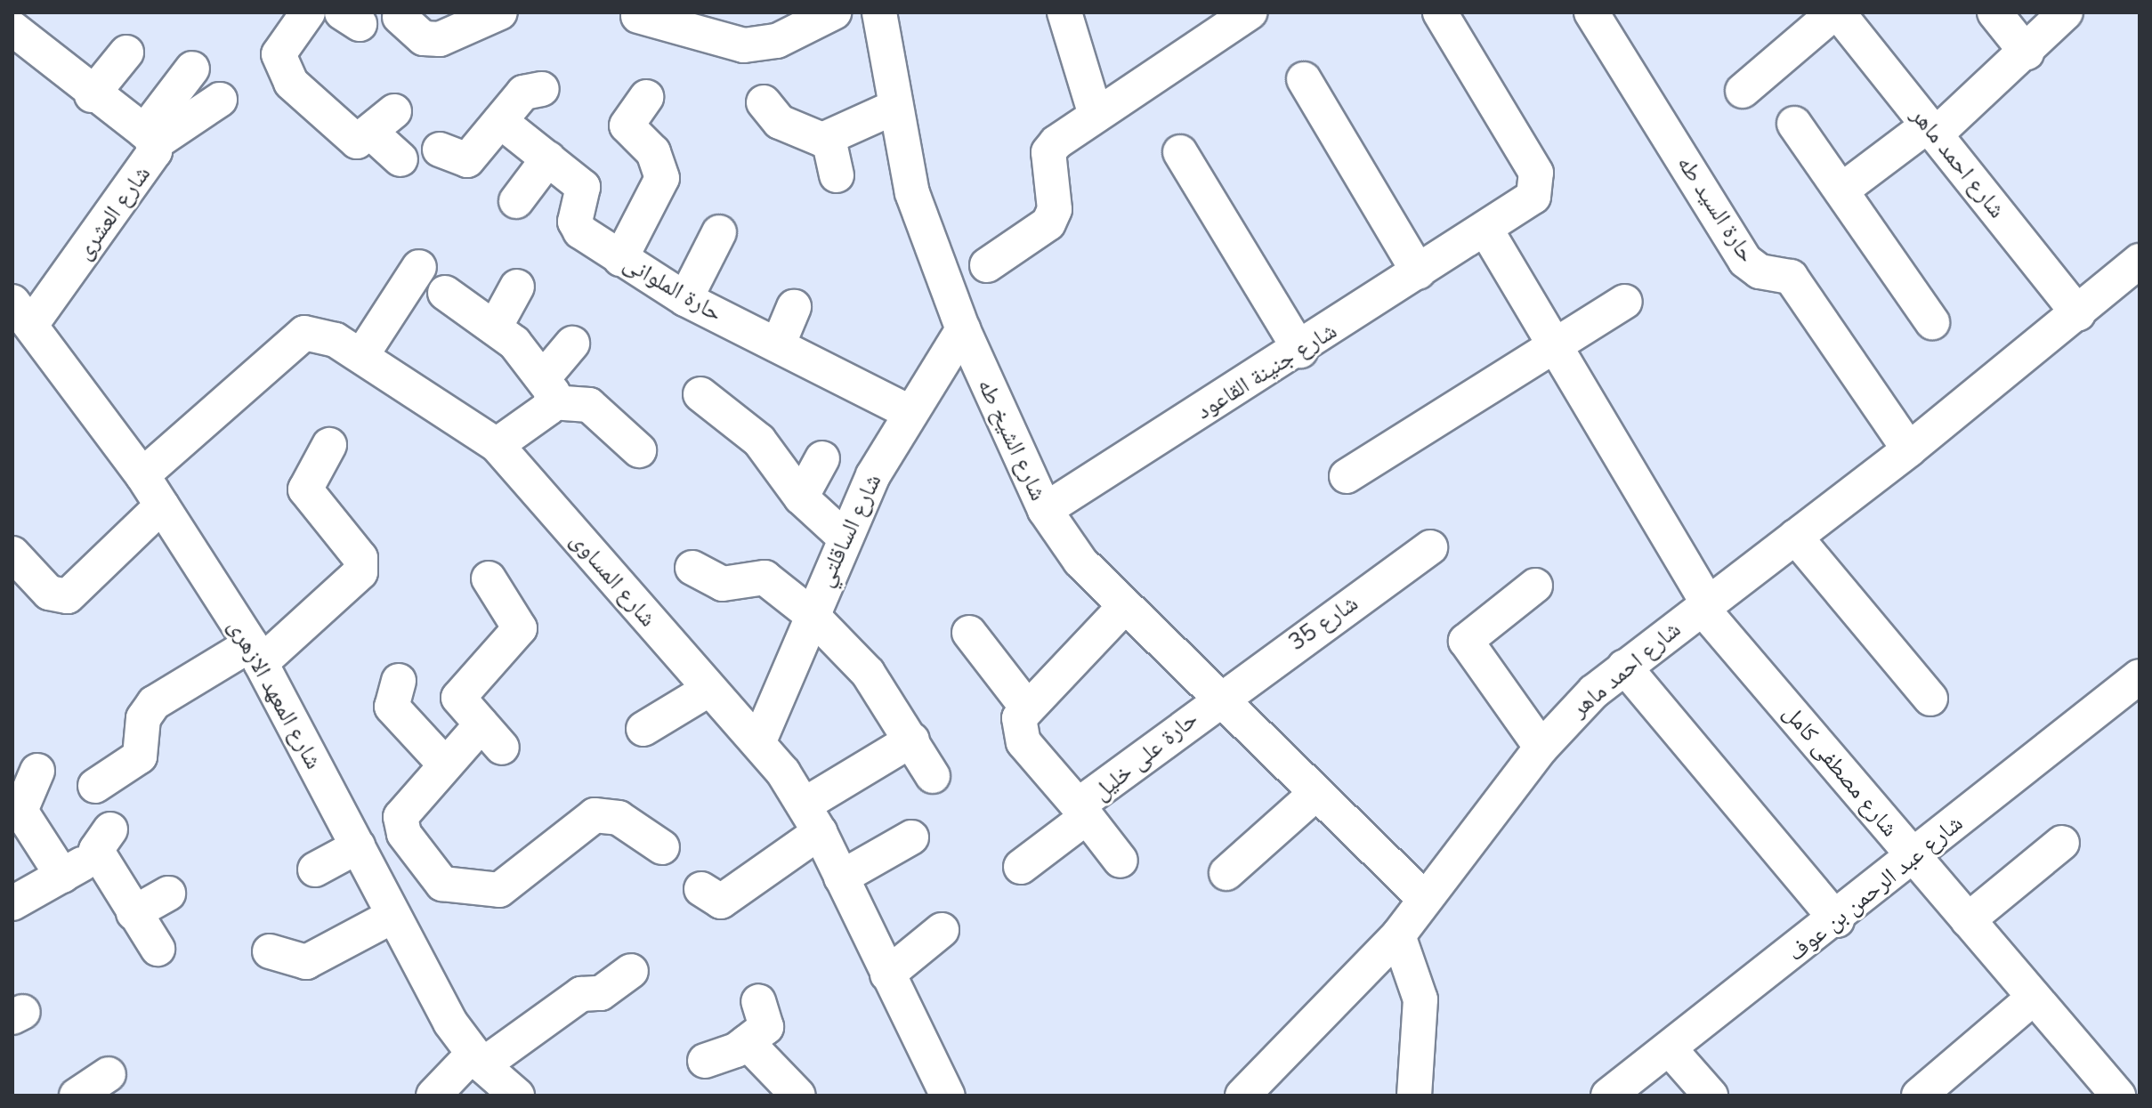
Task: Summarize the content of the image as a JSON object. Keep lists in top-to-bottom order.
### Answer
{
  "streets": {
    "street": [
      "شارع احمد ماهر",
      "حارة السيد طه",
      "شارع العشرى",
      "حارة الملوانى",
      "شارع جنينة القاعود",
      "شارع الشيخ طه",
      "شارع الساقلتي",
      "شارع المساوى",
      "شارع 35",
      "شارع المعهد الازهرى",
      "حارة على خليل",
      "شارع مصطفى كامل",
      "شارع عبد الرحمن بن عوف"
    ]
  },
  "crossings": [
    ["شارع احمد ماهر", "حارة السيد طه"],
    ["شارع احمد ماهر", "شارع الشيخ طه"],
    ["شارع احمد ماهر", "شارع مصطفى كامل"],
    ["شارع العشرى", "شارع المعهد الازهرى"],
    ["حارة الملوانى", "شارع الساقلتي"],
    ["شارع جنينة القاعود", "شارع الشيخ طه"],
    ["شارع جنينة القاعود", "شارع مصطفى كامل"],
    ["شارع الشيخ طه", "شارع الساقلتي"],
    ["شارع الشيخ طه", "شارع 35"],
    ["شارع الشيخ طه", "حارة على خليل"],
    ["شارع الساقلتي", "شارع المساوى"],
    ["شارع المساوى", "شارع المعهد الازهرى"],
    ["شارع 35", "حارة على خليل"],
    ["شارع مصطفى كامل", "شارع عبد الرحمن بن عوف"]
  ]
}
